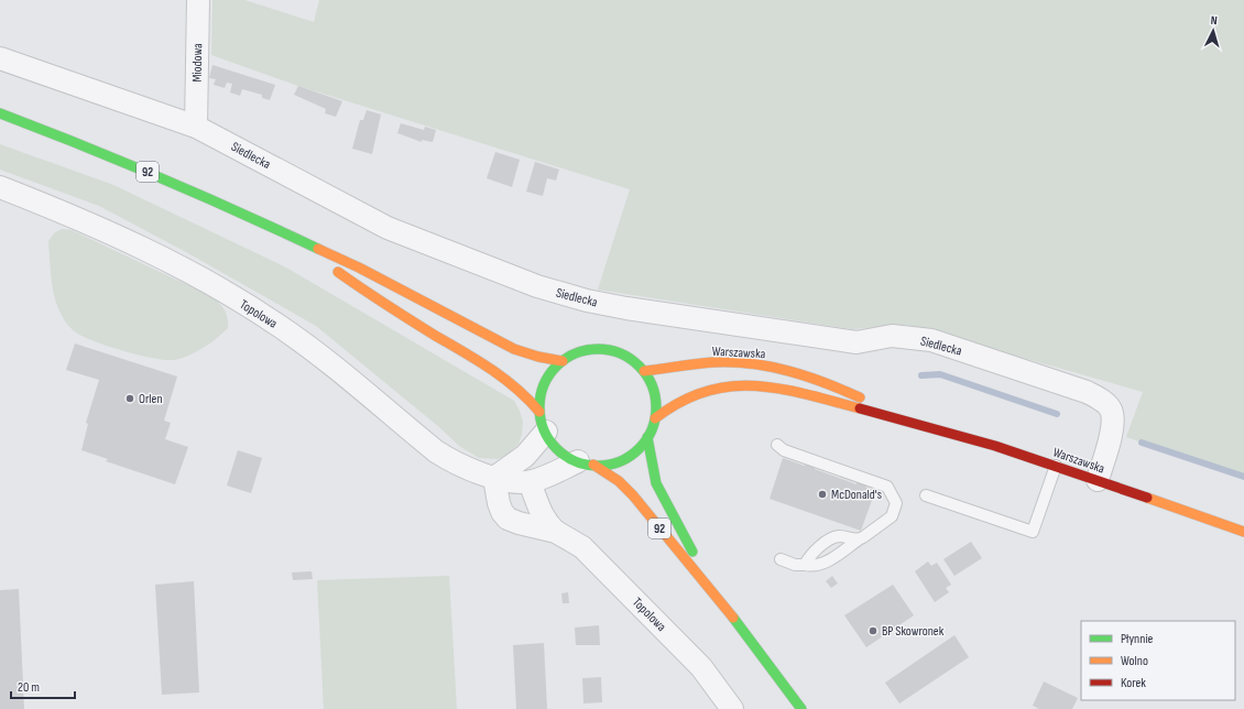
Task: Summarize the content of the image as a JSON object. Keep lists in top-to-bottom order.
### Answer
{
  "streets": {
    "main road": ["92", "Warszawska"],
    "street": ["Miodowa", "Siedlecka", "Topolowa"]
  },
  "crossings": [
    ["Miodowa", "Siedlecka"],
    ["Siedlecka", "Warszawska"],
    ["92", "Warszawska"]
  ],
  "places": ["Orlen", "McDonald's", "BP Skowronek"],
  "legend": ["Płynnie", "Wolno", "Korek"],
  "scale_bar": "20 m",
  "north": "top"
}
